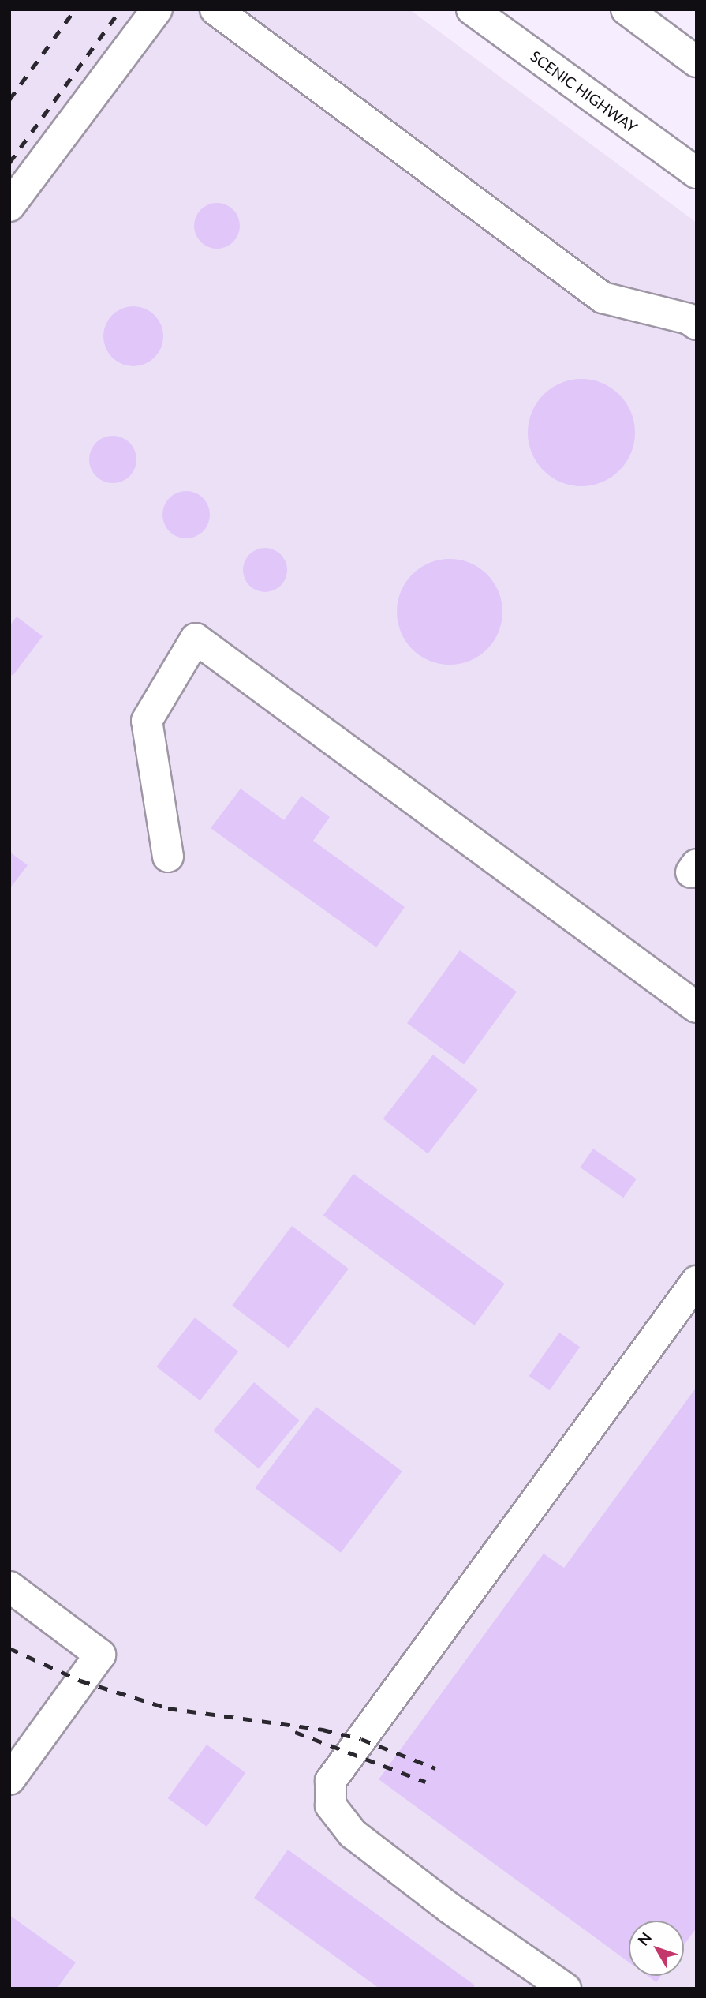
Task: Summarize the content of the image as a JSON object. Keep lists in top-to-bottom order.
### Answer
{
  "streets": {
    "main road": ["SCENIC HIGHWAY"]
  },
  "north": "top left"
}
